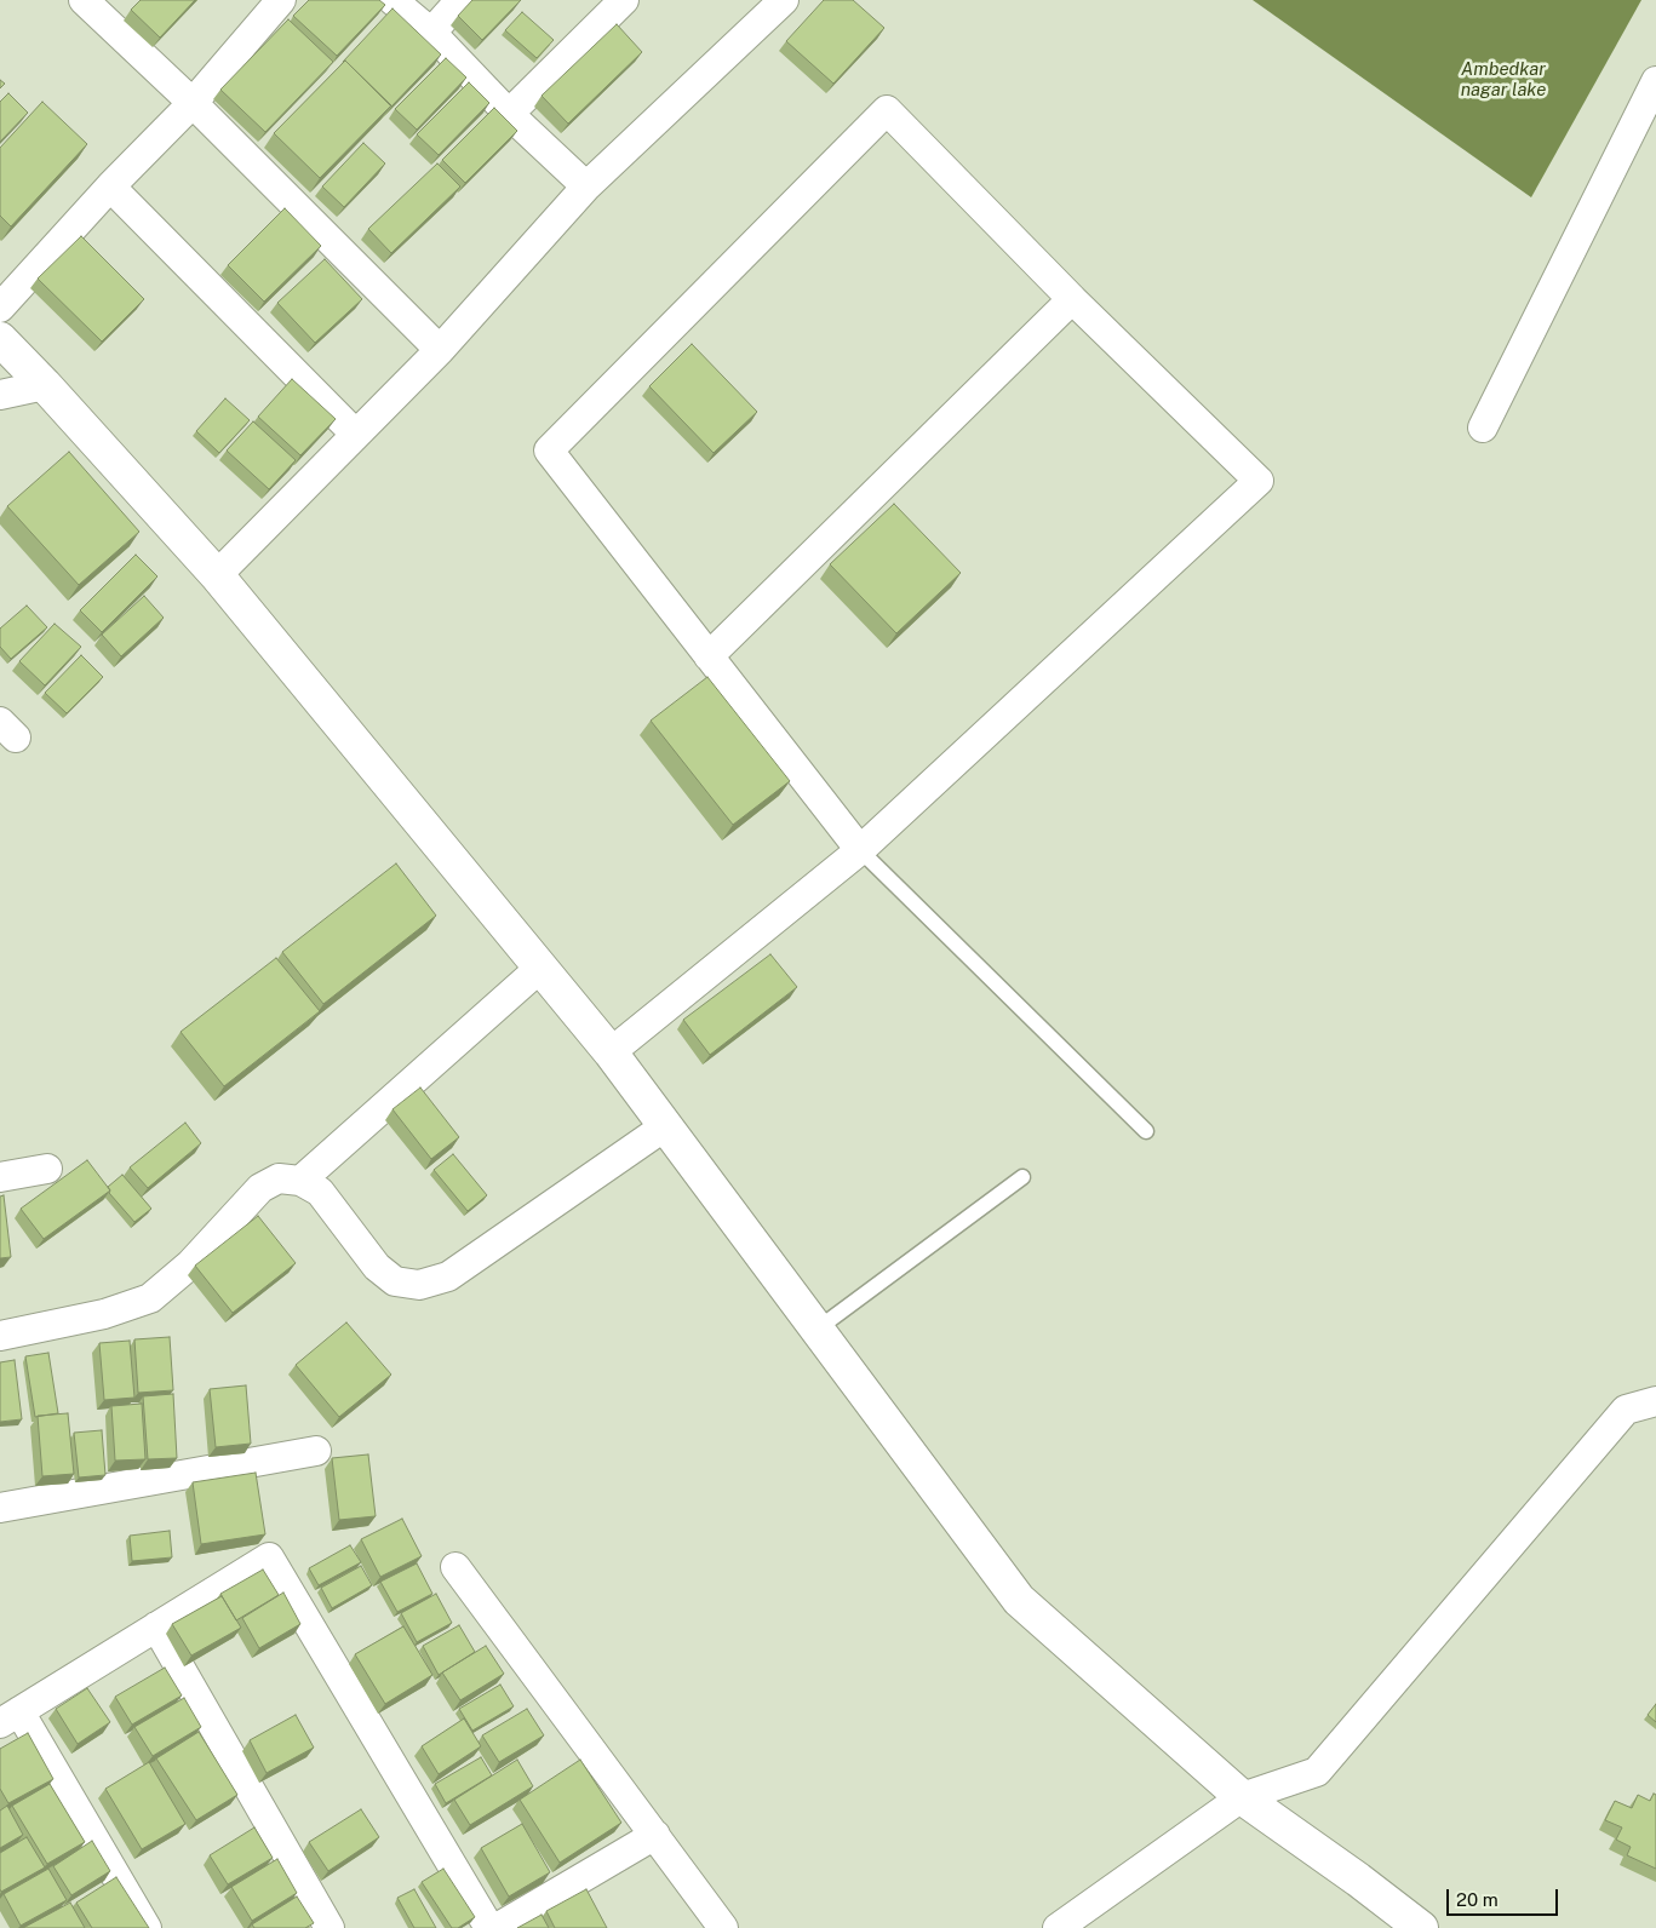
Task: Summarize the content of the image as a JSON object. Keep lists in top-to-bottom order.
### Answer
{
  "water": ["Ambedkar nagar lake"],
  "scale_bar": "20 m"
}
